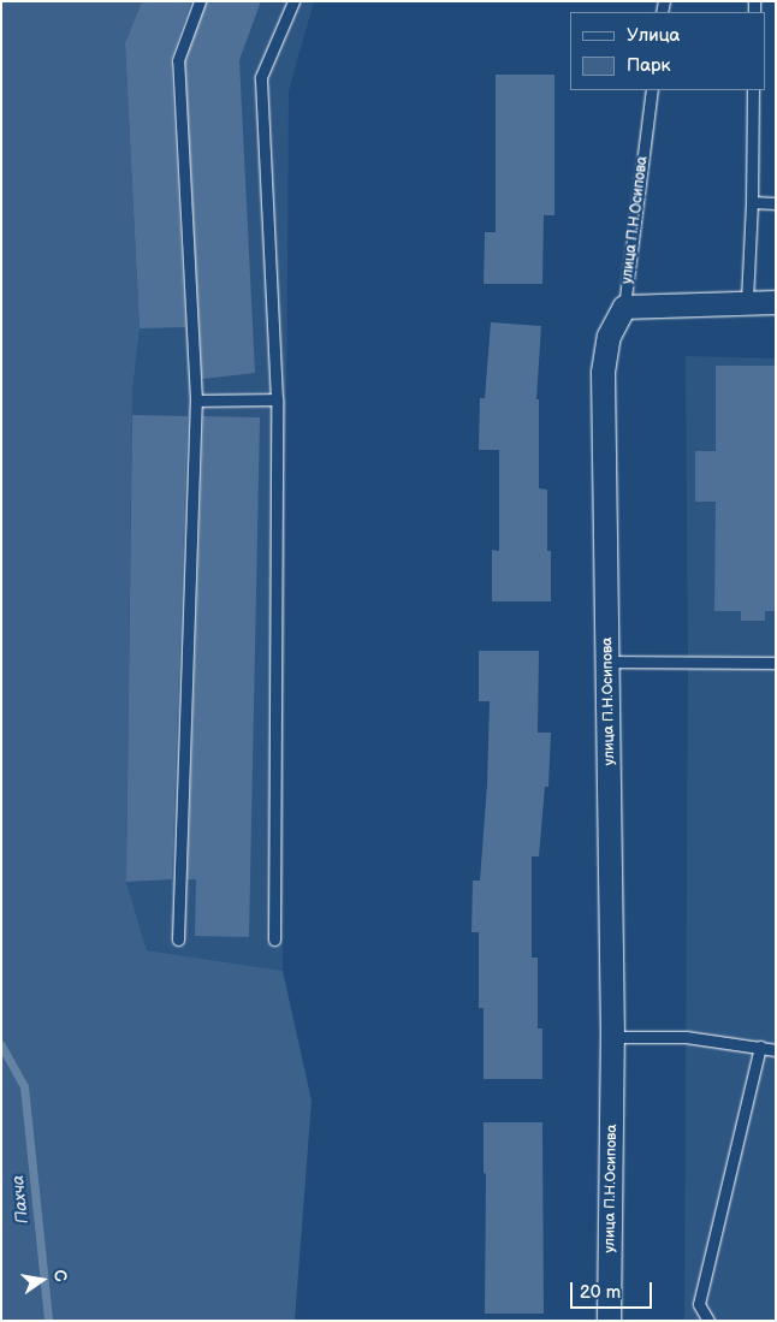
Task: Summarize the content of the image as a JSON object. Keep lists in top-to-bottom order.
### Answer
{
  "streets": {
    "street": ["улица П.Н.Осипова"]
  },
  "water": ["Пахча"],
  "legend": ["Улица", "Парк"],
  "scale_bar": "20 m",
  "north": "right"
}
